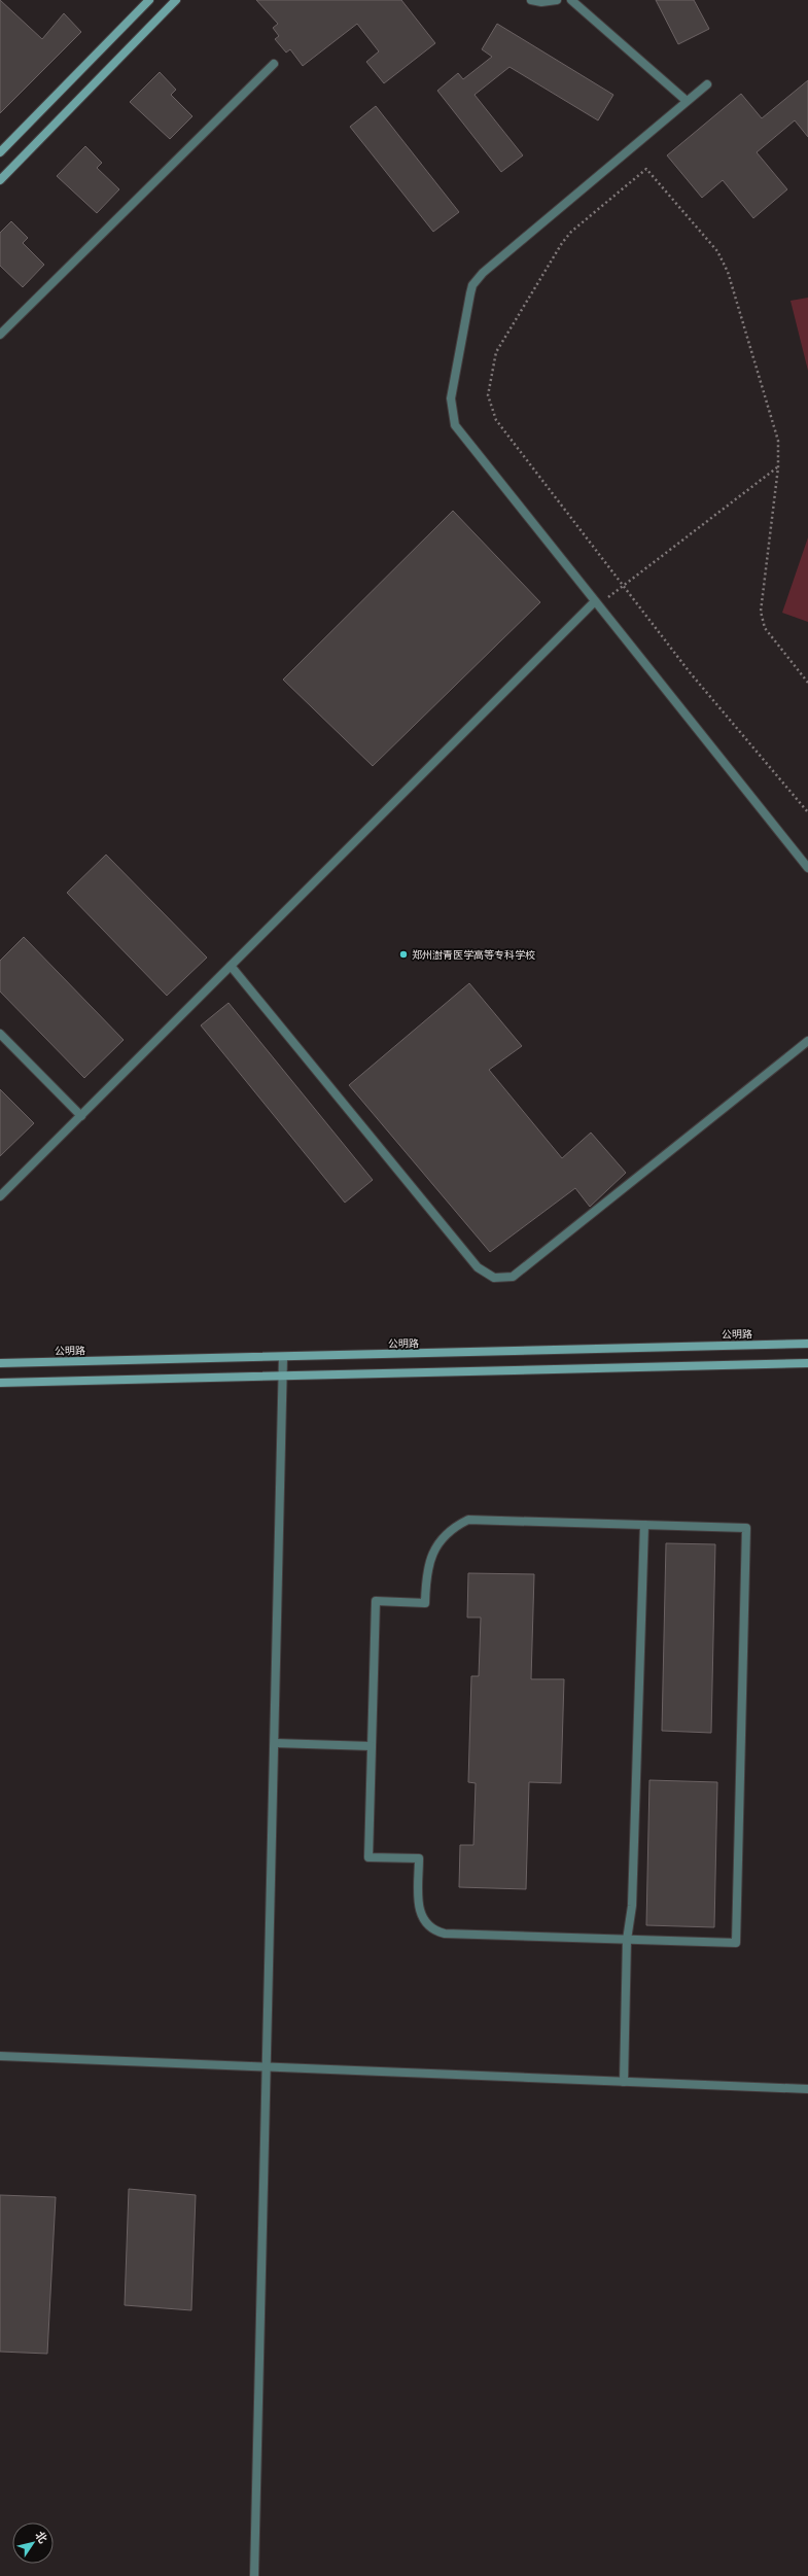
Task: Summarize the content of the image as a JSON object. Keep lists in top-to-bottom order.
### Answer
{
  "streets": {
    "street": ["公明路"]
  },
  "places": ["郑州澍青医学高等专科学校"],
  "north": "top right"
}
